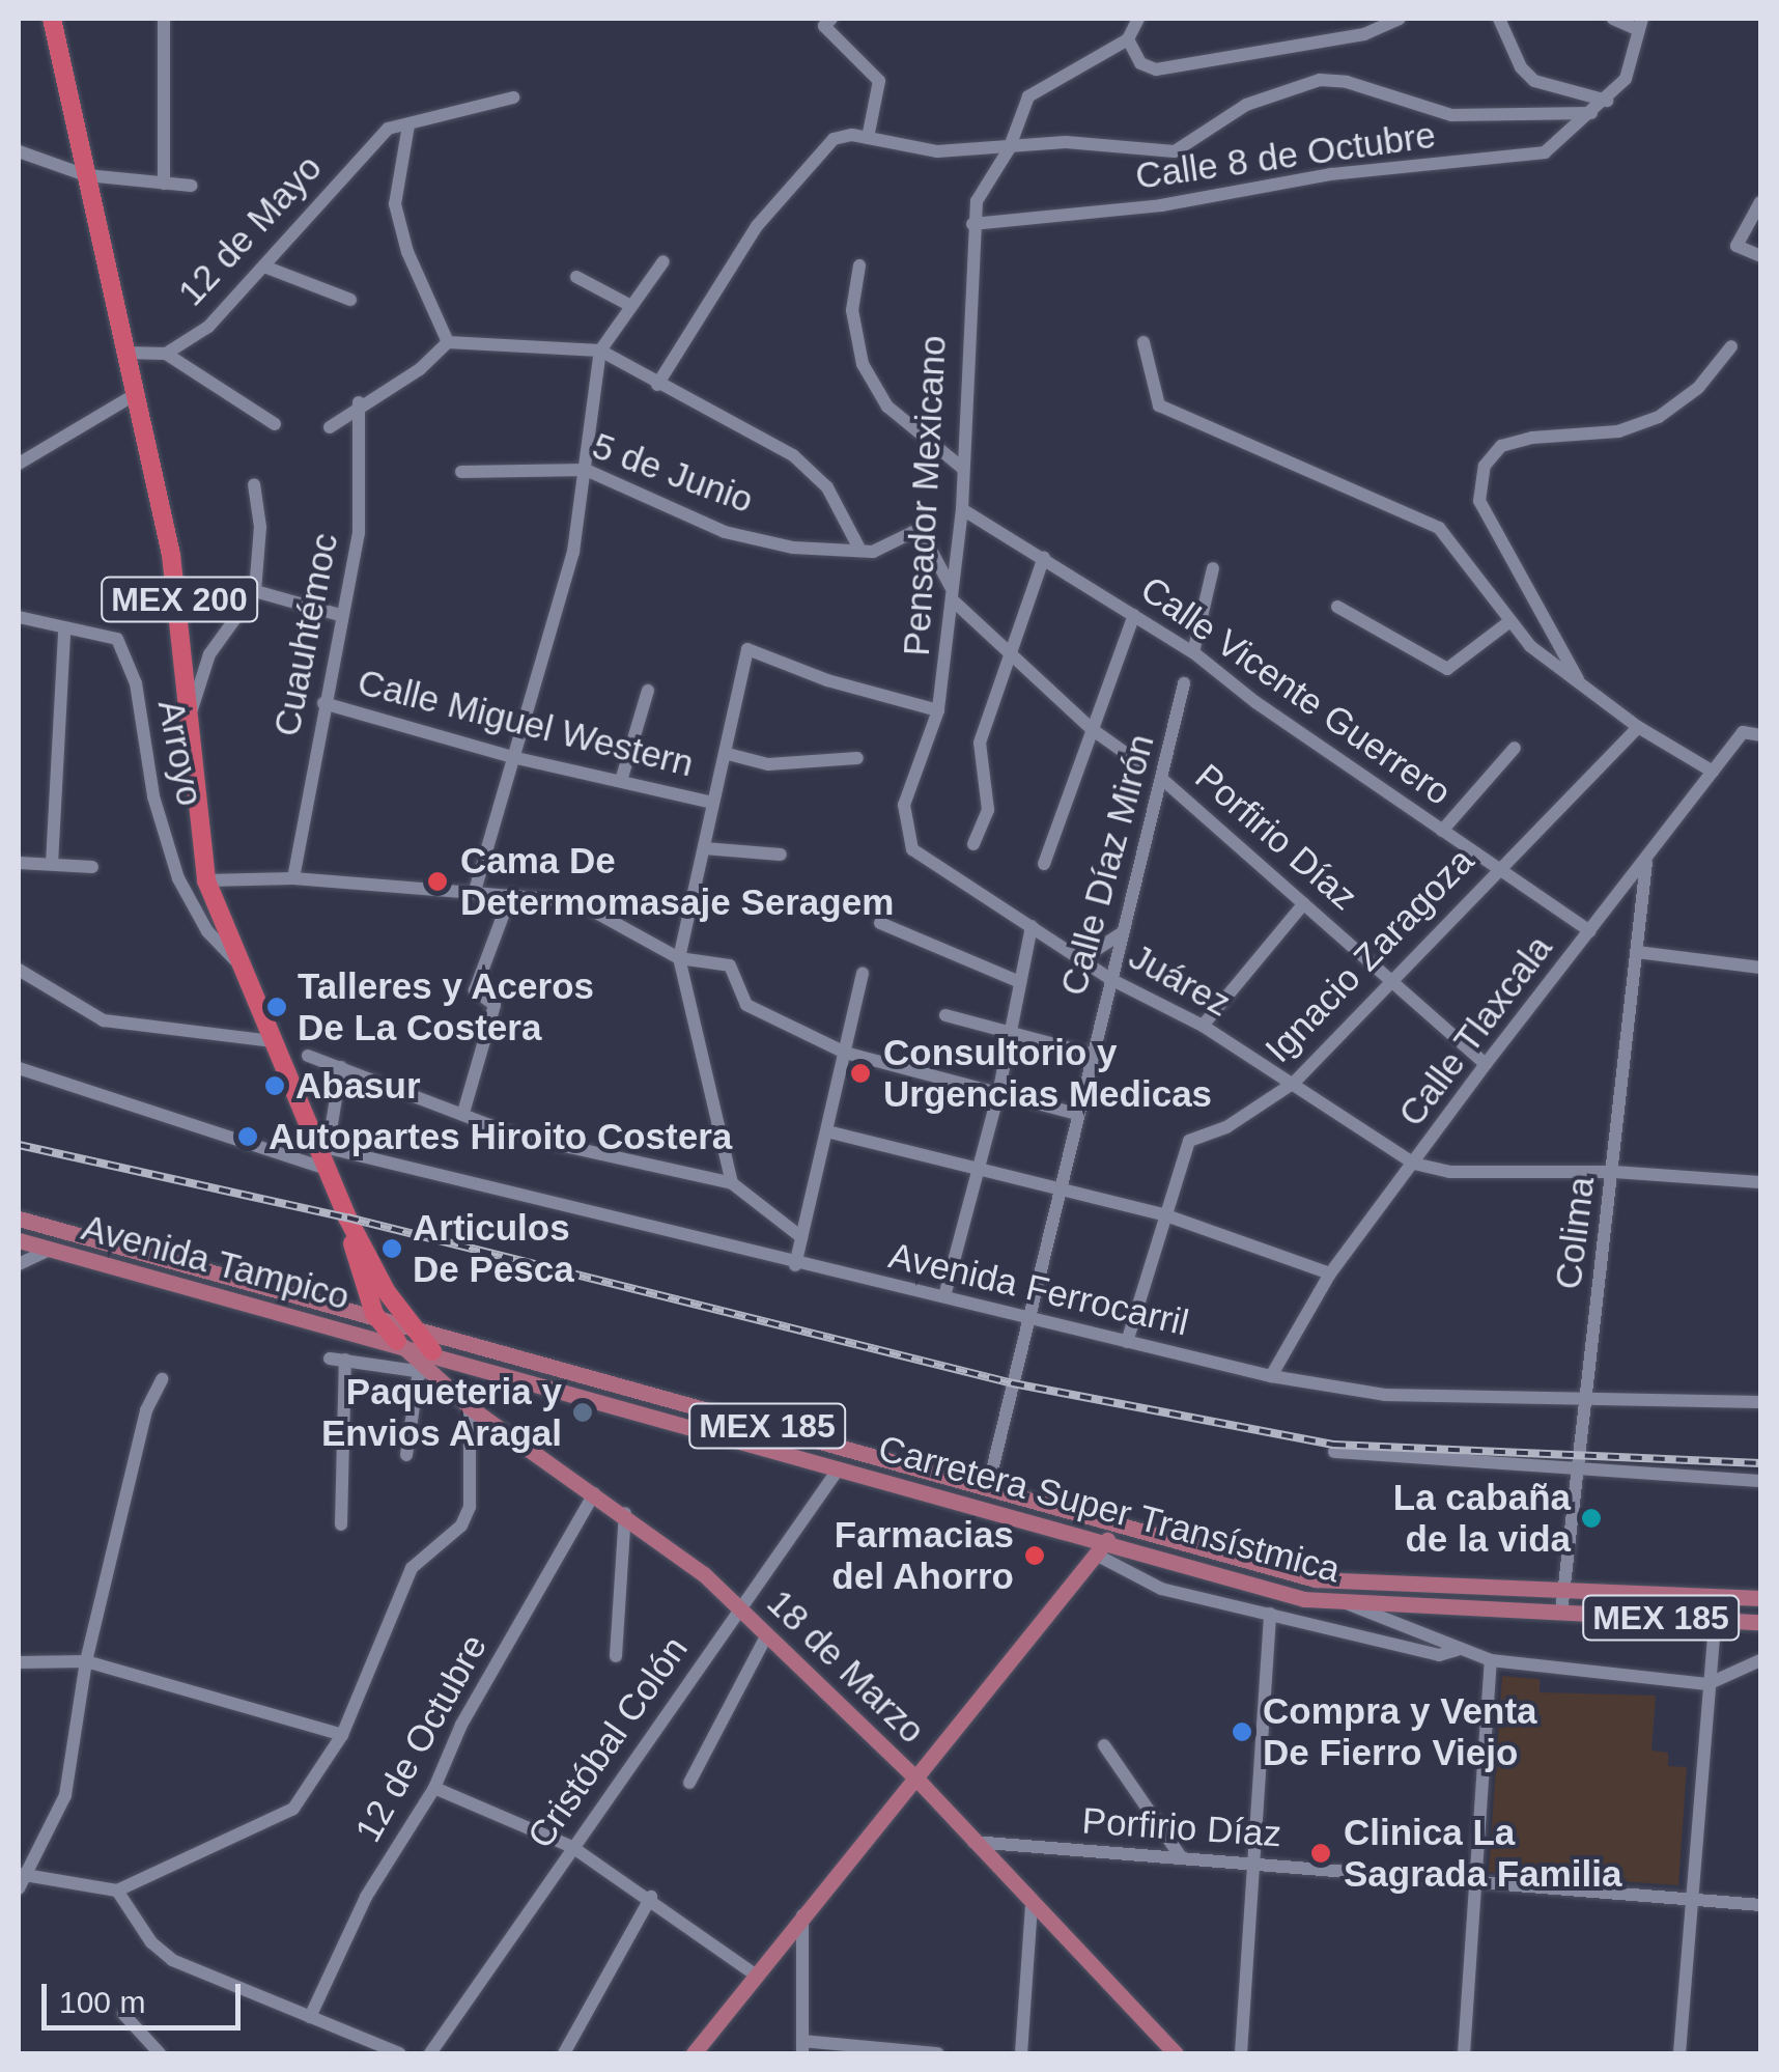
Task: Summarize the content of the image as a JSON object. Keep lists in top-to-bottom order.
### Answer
{
  "streets": {
    "highway": ["MEX 200"],
    "main road": [
      "Avenida Tampico",
      "MEX 185",
      "Carretera Super Transístmica",
      "18 de Marzo"
    ],
    "street": [
      "Calle 8 de Octubre",
      "12 de Mayo",
      "5 de Junio",
      "Pensador Mexicano",
      "Cuauhtémoc",
      "Calle Vicente Guerrero",
      "Calle Miguel Western",
      "Arroyo",
      "Porfirio Díaz",
      "Calle Díaz Mirón",
      "Ignacio Zaragoza",
      "Juárez",
      "Calle Tlaxcala",
      "Colima",
      "Avenida Ferrocarril",
      "12 de Octubre",
      "Cristóbal Colón"
    ]
  },
  "crossings": [
    ["Calle 8 de Octubre", "Pensador Mexicano"],
    ["12 de Mayo", "MEX 200"],
    ["5 de Junio", "Pensador Mexicano"],
    ["5 de Junio", "Porfirio Díaz"],
    ["Pensador Mexicano", "Calle Vicente Guerrero"],
    ["Pensador Mexicano", "Porfirio Díaz"],
    ["Pensador Mexicano", "Juárez"],
    ["MEX 200", "Arroyo"],
    ["MEX 200", "Avenida Tampico"],
    ["MEX 200", "Avenida Ferrocarril"],
    ["MEX 200", "Carretera Super Transístmica"],
    ["MEX 200", "18 de Marzo"],
    ["Cuauhtémoc", "Calle Miguel Western"],
    ["Calle Vicente Guerrero", "Ignacio Zaragoza"],
    ["Calle Vicente Guerrero", "Calle Tlaxcala"],
    ["Porfirio Díaz", "Calle Díaz Mirón"],
    ["Porfirio Díaz", "Ignacio Zaragoza"],
    ["Porfirio Díaz", "Calle Tlaxcala"],
    ["Porfirio Díaz", "18 de Marzo"],
    ["Calle Díaz Mirón", "Juárez"],
    ["Calle Díaz Mirón", "Avenida Ferrocarril"],
    ["Calle Díaz Mirón", "Carretera Super Transístmica"],
    ["Ignacio Zaragoza", "Juárez"],
    ["Ignacio Zaragoza", "Avenida Ferrocarril"],
    ["Juárez", "Calle Tlaxcala"],
    ["Calle Tlaxcala", "Colima"],
    ["Calle Tlaxcala", "Avenida Ferrocarril"],
    ["Colima", "Avenida Ferrocarril"],
    ["Colima", "MEX 185"],
    ["Colima", "Carretera Super Transístmica"],
    ["Avenida Tampico", "Carretera Super Transístmica"],
    ["Avenida Tampico", "18 de Marzo"],
    ["MEX 185", "Carretera Super Transístmica"],
    ["Carretera Super Transístmica", "18 de Marzo"],
    ["Carretera Super Transístmica", "Cristóbal Colón"],
    ["18 de Marzo", "12 de Octubre"],
    ["18 de Marzo", "Cristóbal Colón"]
  ],
  "places": [
    "Cama De Determomasaje Seragem",
    "Talleres y Aceros De La Costera",
    "Consultorio y Urgencias Medicas",
    "Abasur",
    "Autopartes Hiroito Costera",
    "Articulos De Pesca",
    "Paqueteria y Envios Aragal",
    "La cabaña de la vida",
    "Farmacias del Ahorro",
    "Compra y Venta De Fierro Viejo",
    "Clinica La Sagrada Familia"
  ],
  "scale_bar": "100 m"
}
